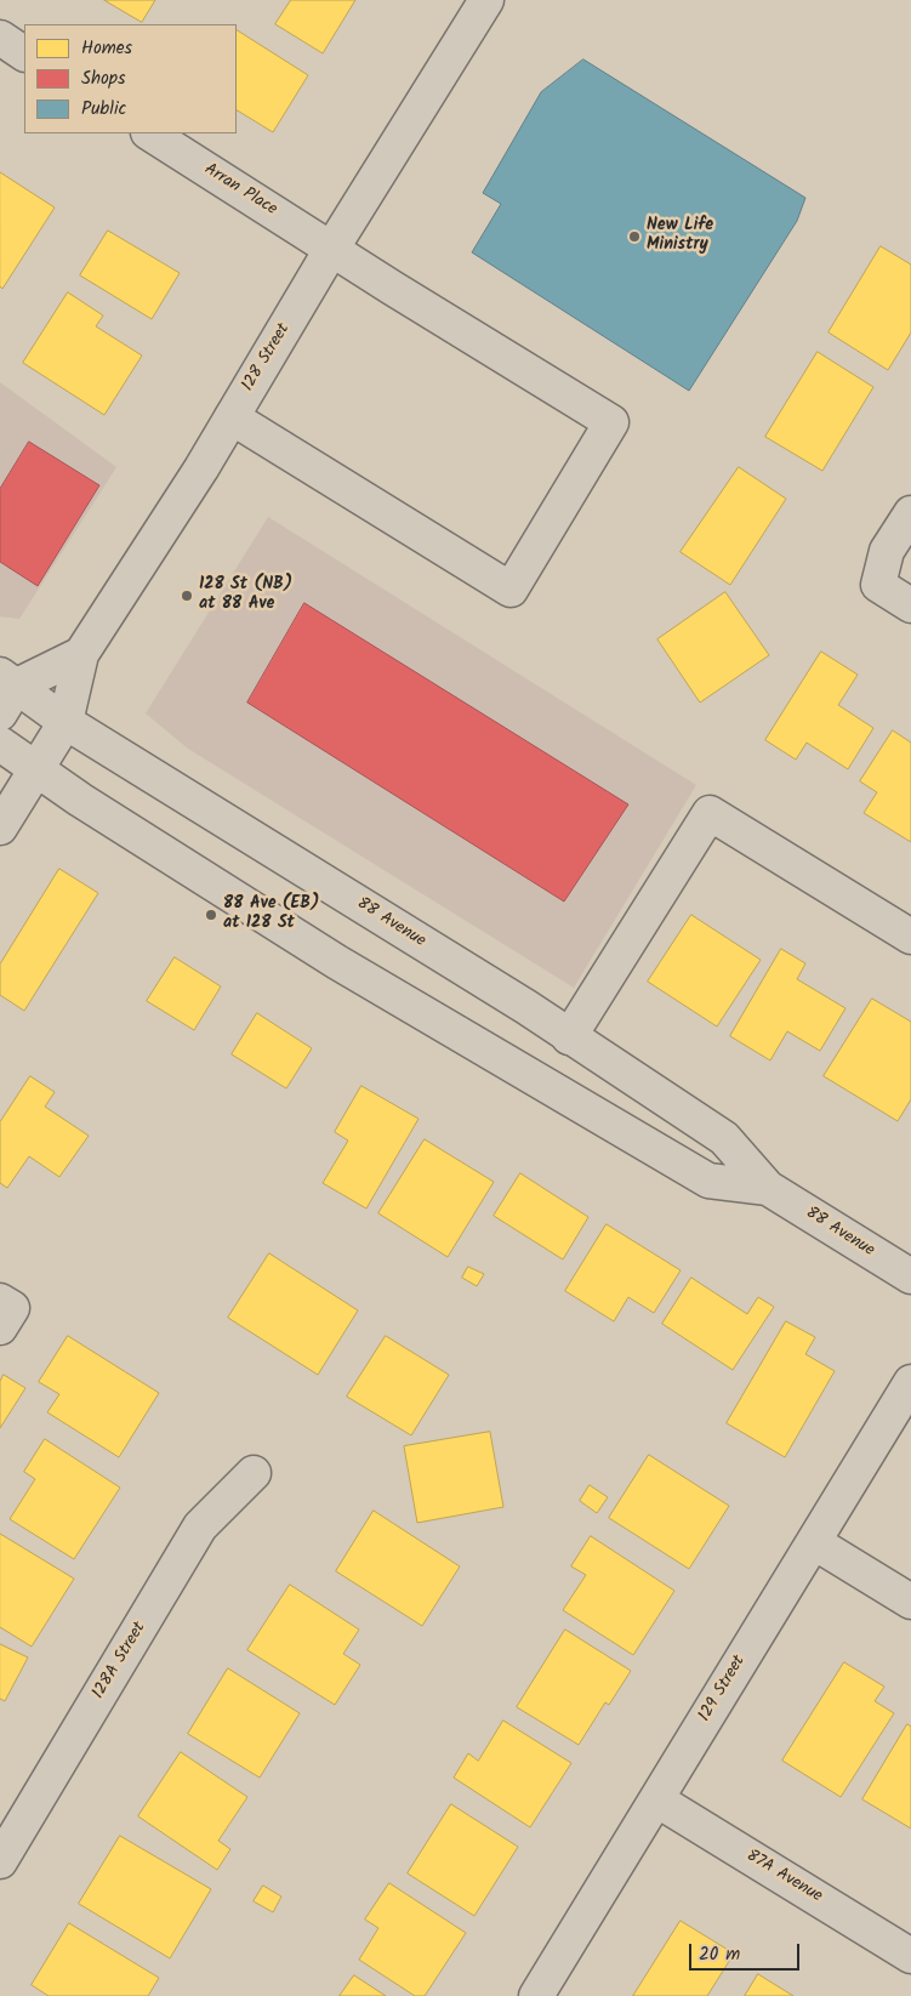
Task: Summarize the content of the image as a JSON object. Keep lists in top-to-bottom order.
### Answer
{
  "streets": {
    "main road": [
      "Arran Place",
      "128 Street",
      "88 Avenue",
      "128A Street",
      "129 Street",
      "87A Avenue"
    ]
  },
  "crossings": [
    ["Arran Place", "128 Street"],
    ["128 Street", "88 Avenue"],
    ["129 Street", "87A Avenue"]
  ],
  "places": ["New Life Ministry", "128 St (NB) at 88 Ave", "88 Ave (EB) at 128 St"],
  "legend": ["Homes", "Shops", "Public"],
  "scale_bar": "20 m"
}
